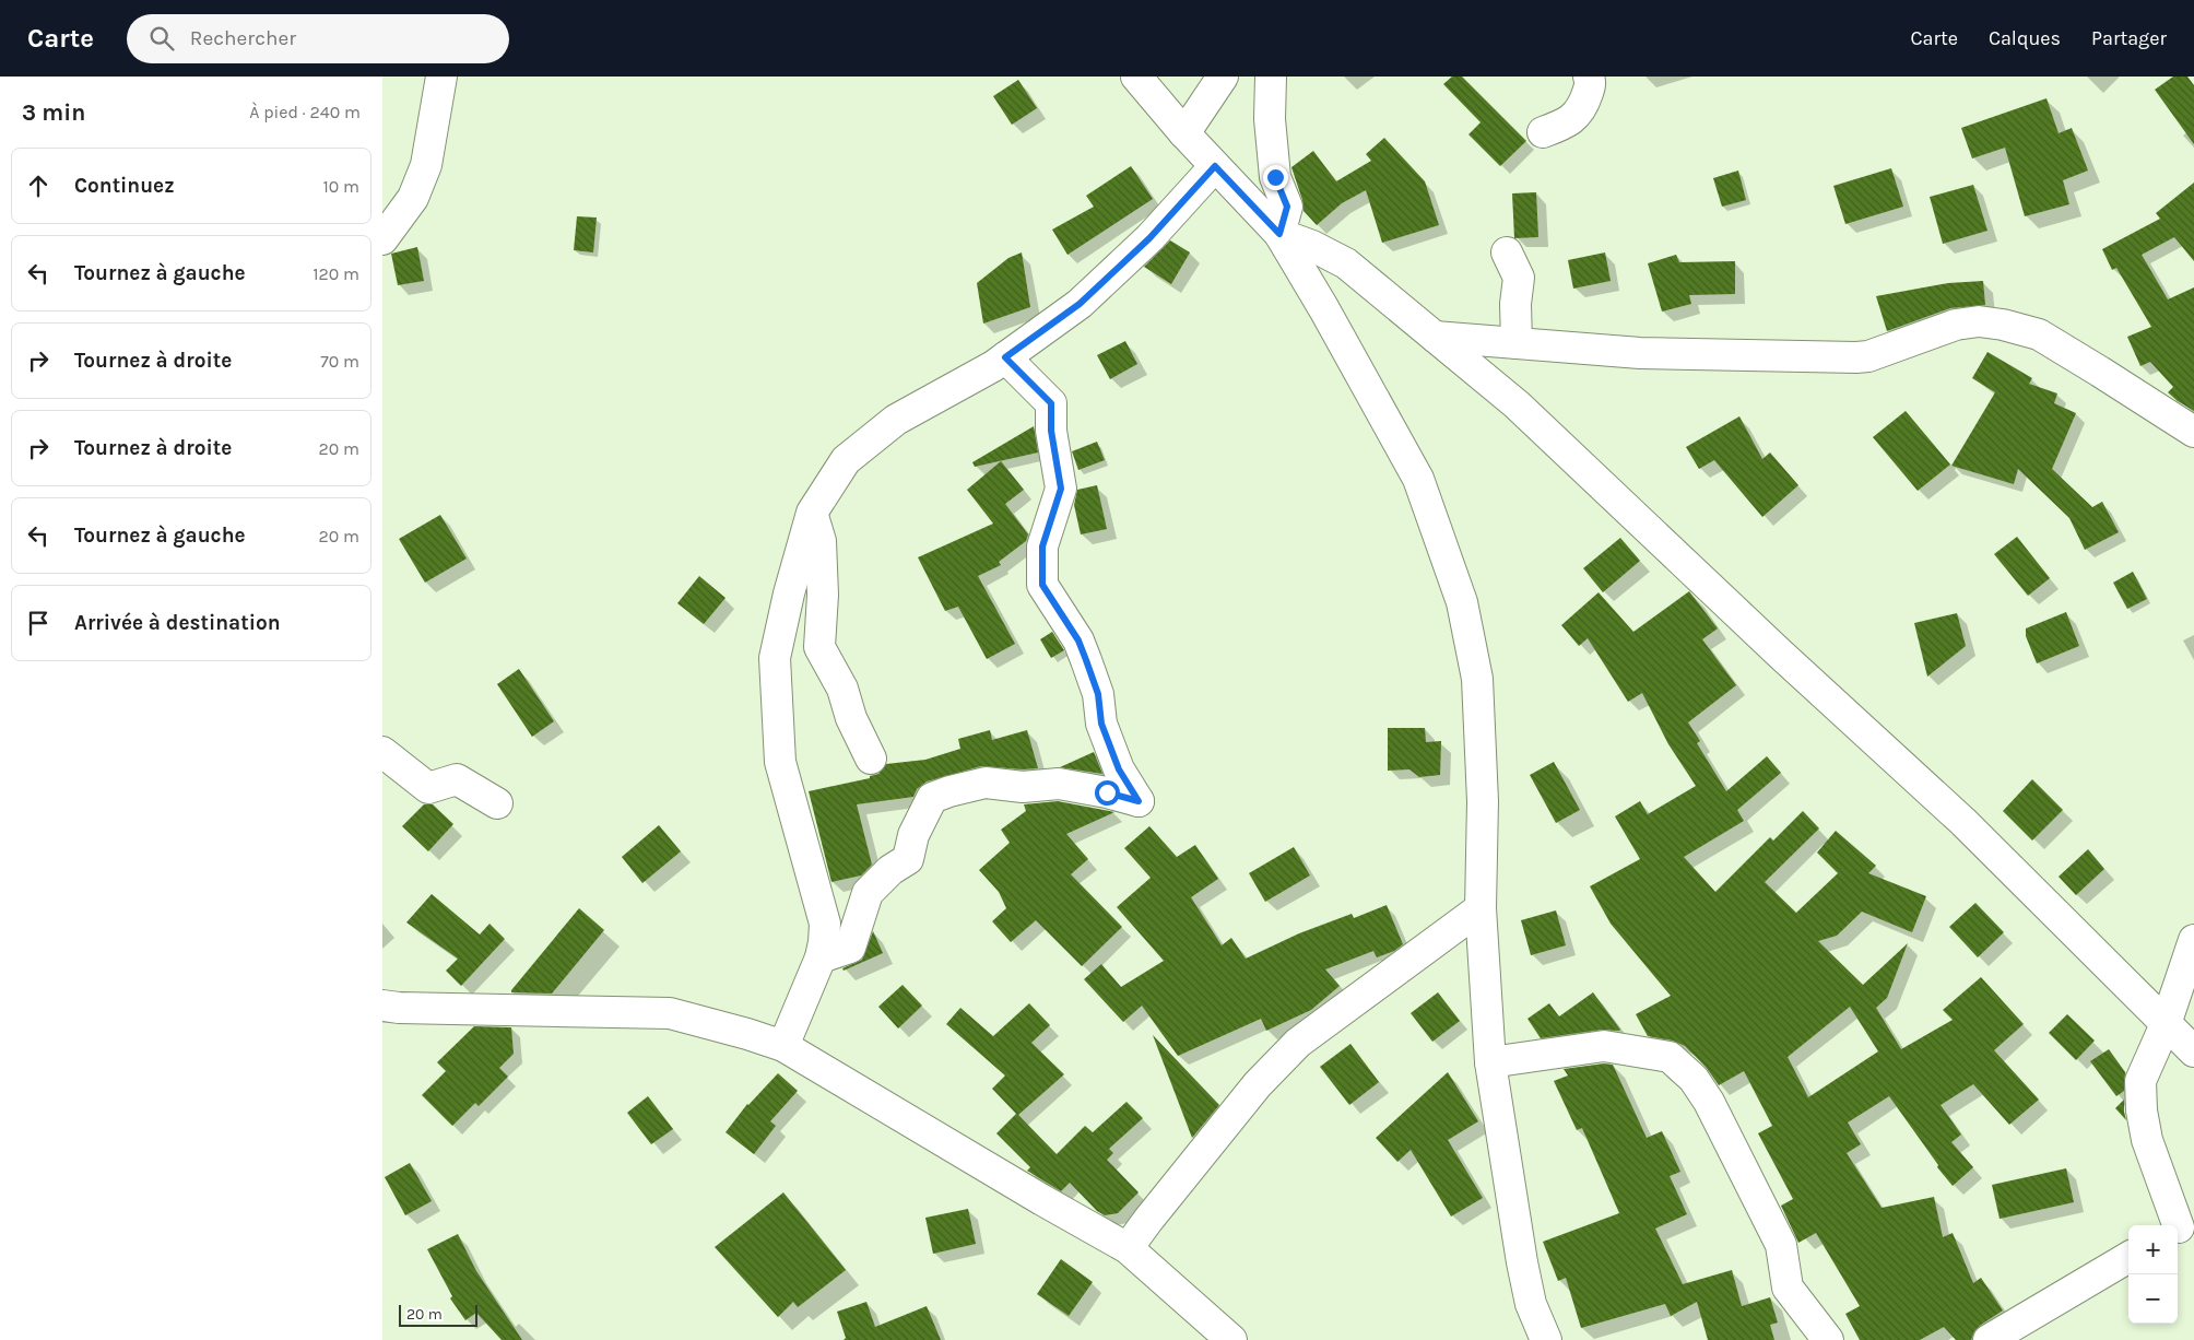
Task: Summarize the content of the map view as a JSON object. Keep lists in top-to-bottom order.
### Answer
{
  "scale_bar": "20 m",
  "page": {
    "header": "Carte",
    "search": "Rechercher",
    "nav": ["Carte", "Calques", "Partager"],
    "heading": ["3 min", "À pied · 240 m"],
    "list": [
      ["Continuez", "10 m"],
      ["Tournez à gauche", "120 m"],
      ["Tournez à droite", "70 m"],
      ["Tournez à droite", "20 m"],
      ["Tournez à gauche", "20 m"],
      "Arrivée à destination"
    ],
    "map_buttons": ["+", "−"],
    "scale": "20 m"
  }
}
